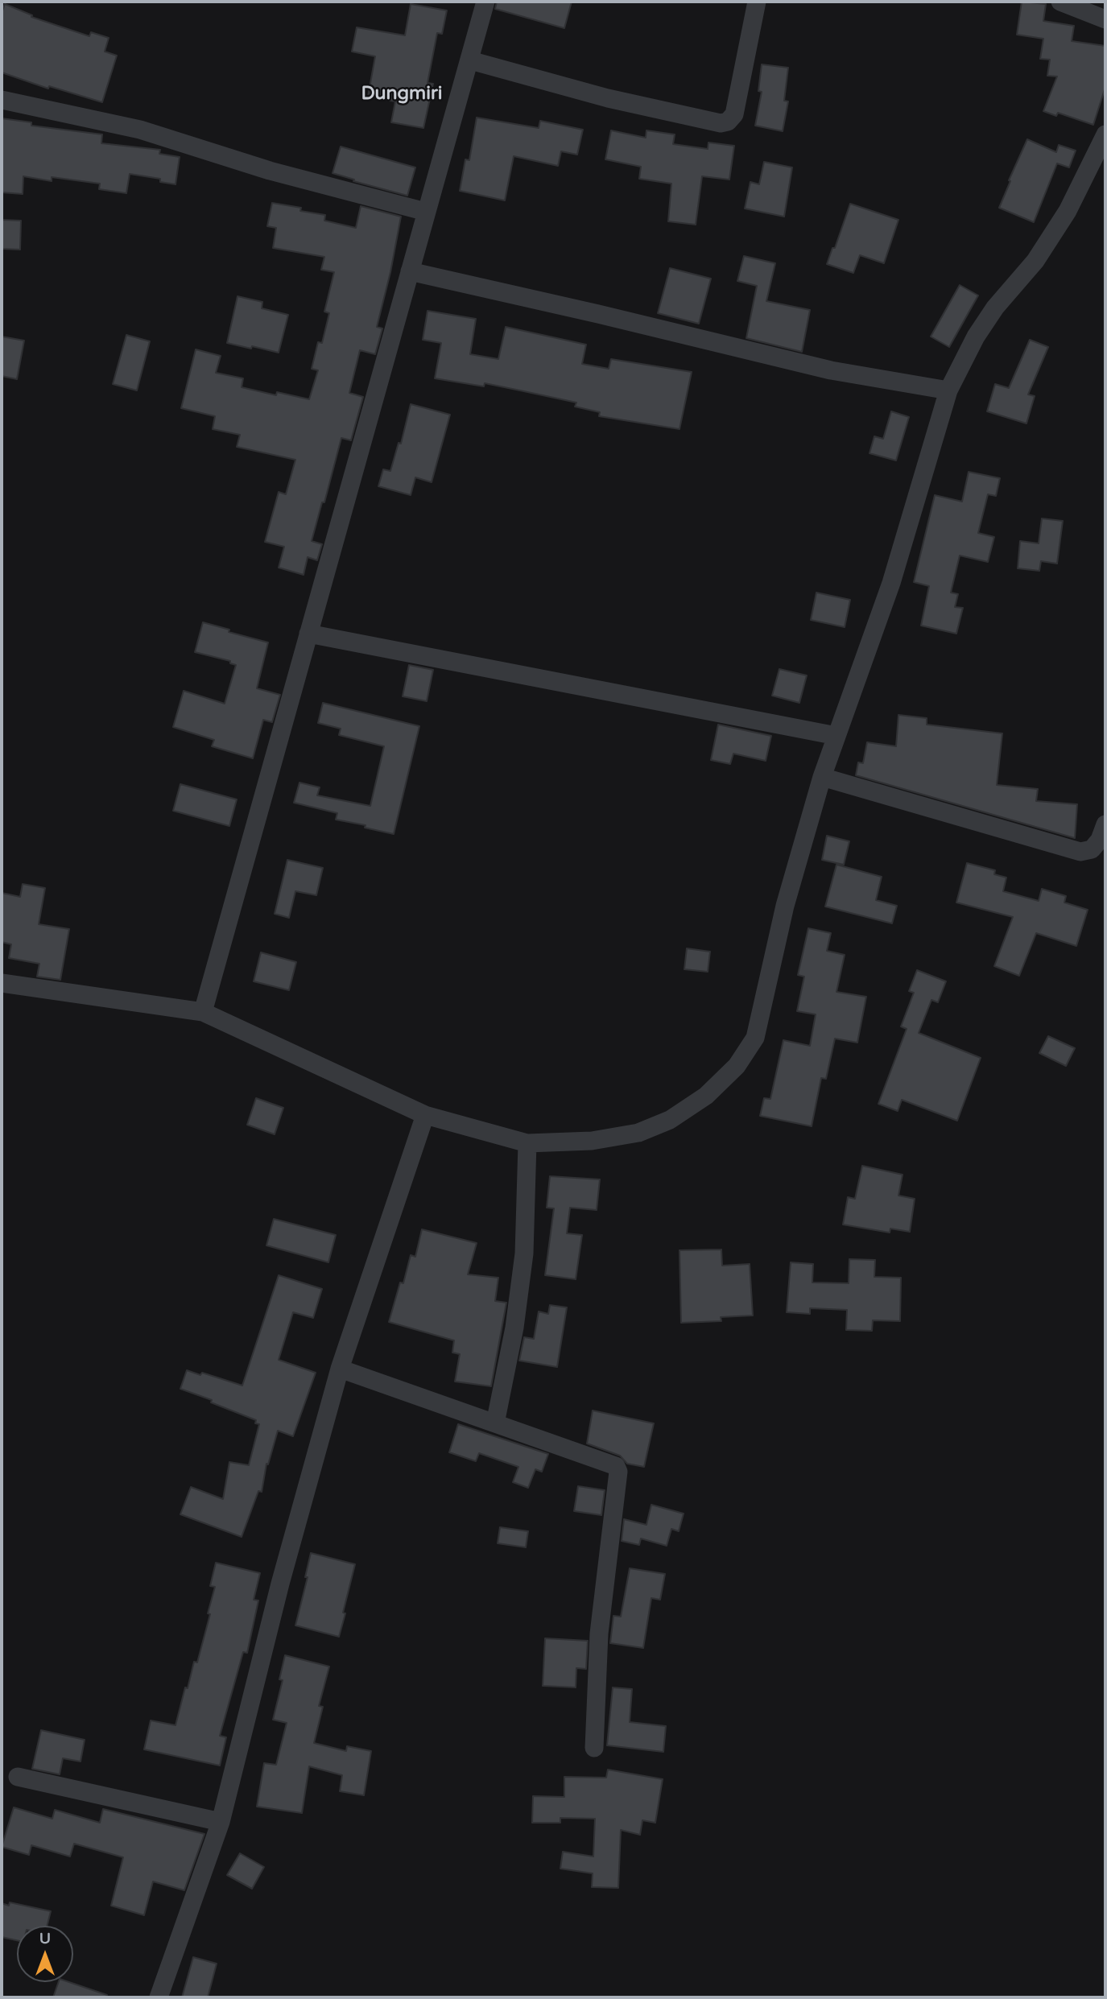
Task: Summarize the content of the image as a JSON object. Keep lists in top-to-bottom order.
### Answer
{
  "districts": ["Dungmiri"],
  "north": "top"
}
